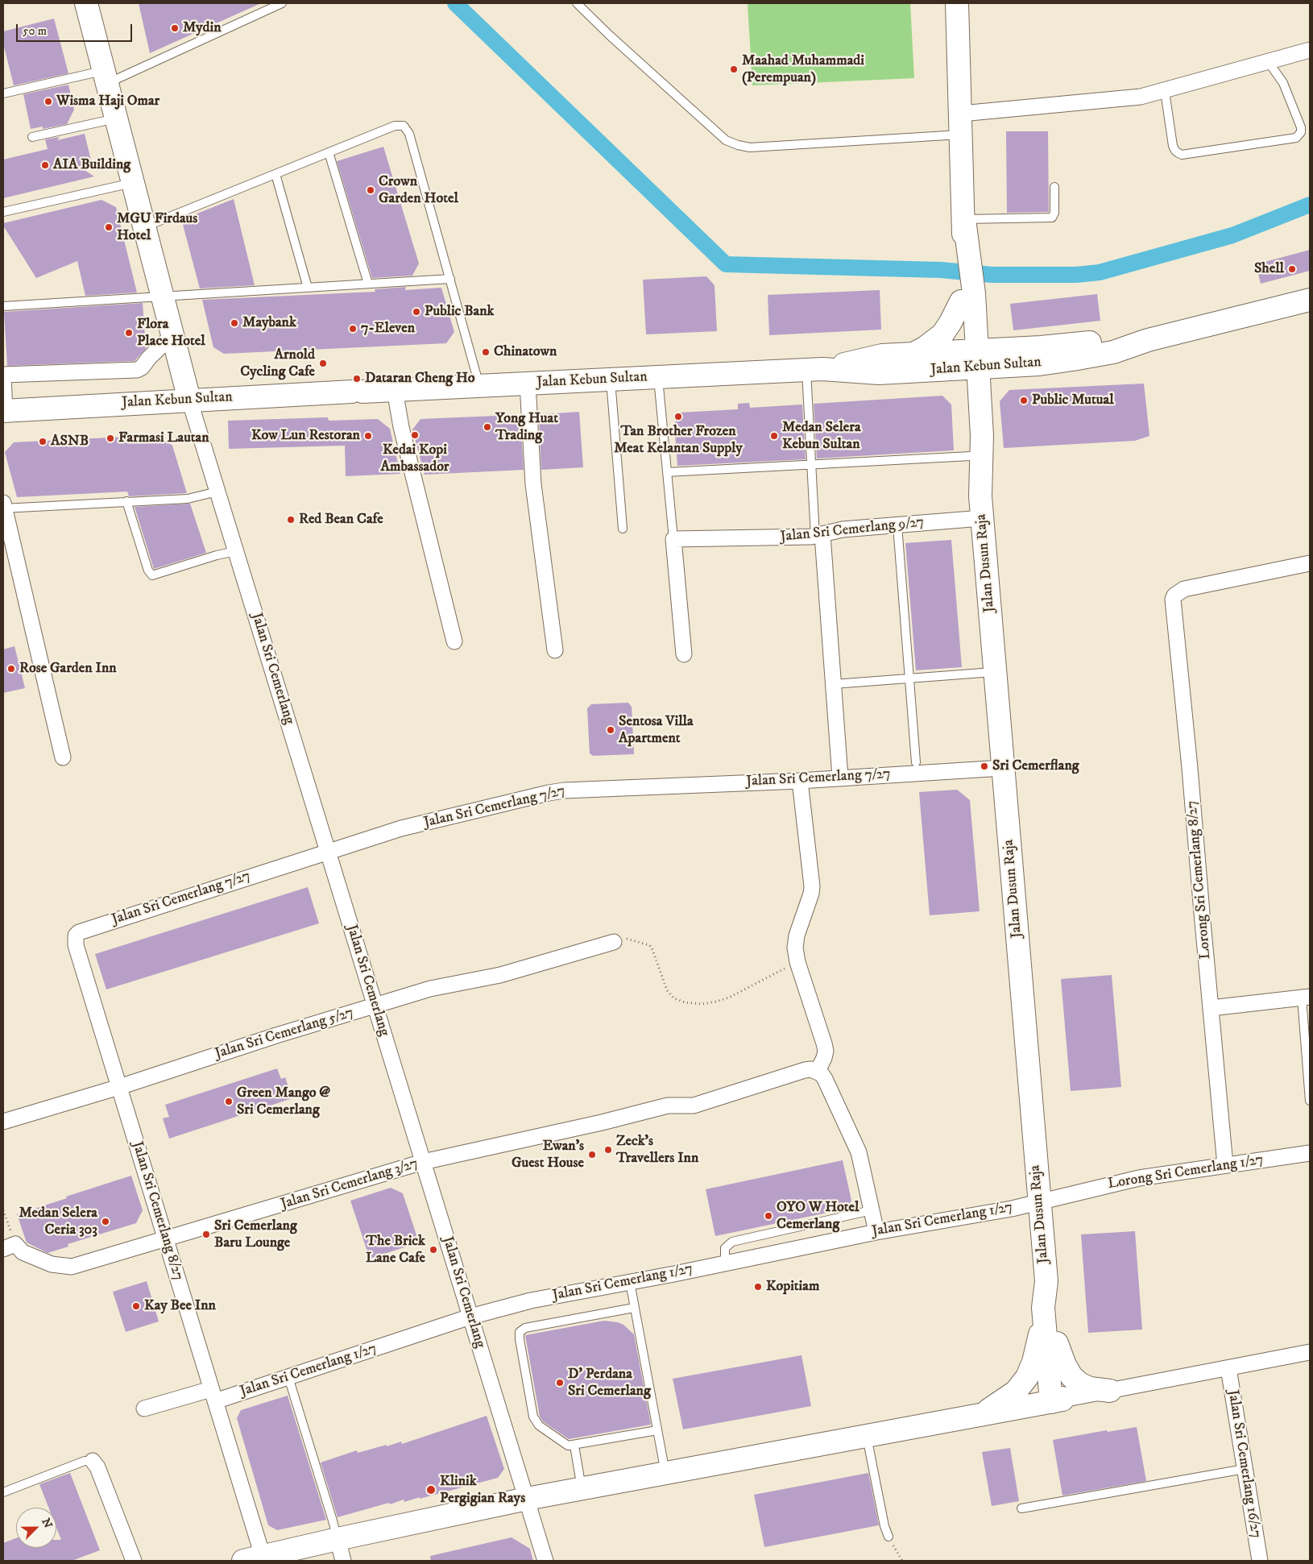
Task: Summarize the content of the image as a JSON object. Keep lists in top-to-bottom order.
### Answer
{
  "streets": {
    "street": [
      "Jalan Kebun Sultan",
      "Jalan Sri Cemerlang 9/27",
      "Jalan Dusun Raja",
      "Jalan Sri Cemerlang",
      "Jalan Sri Cemerlang 7/27",
      "Lorong Sri Cemerlang 8/27",
      "Jalan Sri Cemerlang 5/27",
      "Lorong Sri Cemerlang 1/27",
      "Jalan Sri Cemerlang 3/27",
      "Jalan Sri Cemerlang 8/27",
      "Jalan Sri Cemerlang 1/27",
      "Jalan Sri Cemerlang 16/27"
    ]
  },
  "crossings": [
    ["Jalan Kebun Sultan", "Jalan Dusun Raja"],
    ["Jalan Kebun Sultan", "Jalan Sri Cemerlang"],
    ["Jalan Sri Cemerlang 9/27", "Jalan Dusun Raja"],
    ["Jalan Dusun Raja", "Jalan Sri Cemerlang 7/27"],
    ["Jalan Dusun Raja", "Lorong Sri Cemerlang 1/27"],
    ["Jalan Dusun Raja", "Jalan Sri Cemerlang 1/27"],
    ["Jalan Sri Cemerlang", "Jalan Sri Cemerlang 7/27"],
    ["Jalan Sri Cemerlang", "Jalan Sri Cemerlang 5/27"],
    ["Jalan Sri Cemerlang", "Jalan Sri Cemerlang 3/27"],
    ["Jalan Sri Cemerlang", "Jalan Sri Cemerlang 1/27"],
    ["Jalan Sri Cemerlang 7/27", "Jalan Sri Cemerlang 8/27"],
    ["Lorong Sri Cemerlang 8/27", "Lorong Sri Cemerlang 1/27"],
    ["Jalan Sri Cemerlang 5/27", "Jalan Sri Cemerlang 8/27"],
    ["Lorong Sri Cemerlang 1/27", "Jalan Sri Cemerlang 1/27"],
    ["Jalan Sri Cemerlang 3/27", "Jalan Sri Cemerlang 8/27"],
    ["Jalan Sri Cemerlang 8/27", "Jalan Sri Cemerlang 1/27"]
  ],
  "places": [
    "Mydin",
    "Maahad Muhammadi (Perempuan)",
    "Wisma Haji Omar",
    "AIA Building",
    "Crown Garden Hotel",
    "MGU Firdaus Hotel",
    "Shell",
    "Public Bank",
    "Maybank",
    "7-Eleven",
    "Flora Place Hotel",
    "Chinatown",
    "Arnold Cycling Cafe",
    "Dataran Cheng Ho",
    "Public Mutual",
    "Tan Brother Frozen Meat Kelantan Supply",
    "Yong Huat Trading",
    "Kedai Kopi Ambassador",
    "Kow Lun Restoran",
    "Medan Selera Kebun Sultan",
    "Farmasi Lautan",
    "ASNB",
    "Red Bean Cafe",
    "Rose Garden Inn",
    "Sentosa Villa Apartment",
    "Sri Cemerflang",
    "Green Mango @ Sri Cemerlang",
    "Zeck's Travellers Inn",
    "Ewan's Guest House",
    "OYO W Hotel Cemerlang",
    "Medan Selera Ceria 303",
    "Sri Cemerlang Baru Lounge",
    "The Brick Lane Cafe",
    "Kopitiam",
    "Kay Bee Inn",
    "D' Perdana Sri Cemerlang",
    "Klinik Pergigian Rays"
  ],
  "scale_bar": "50 m",
  "north": "top right"
}
